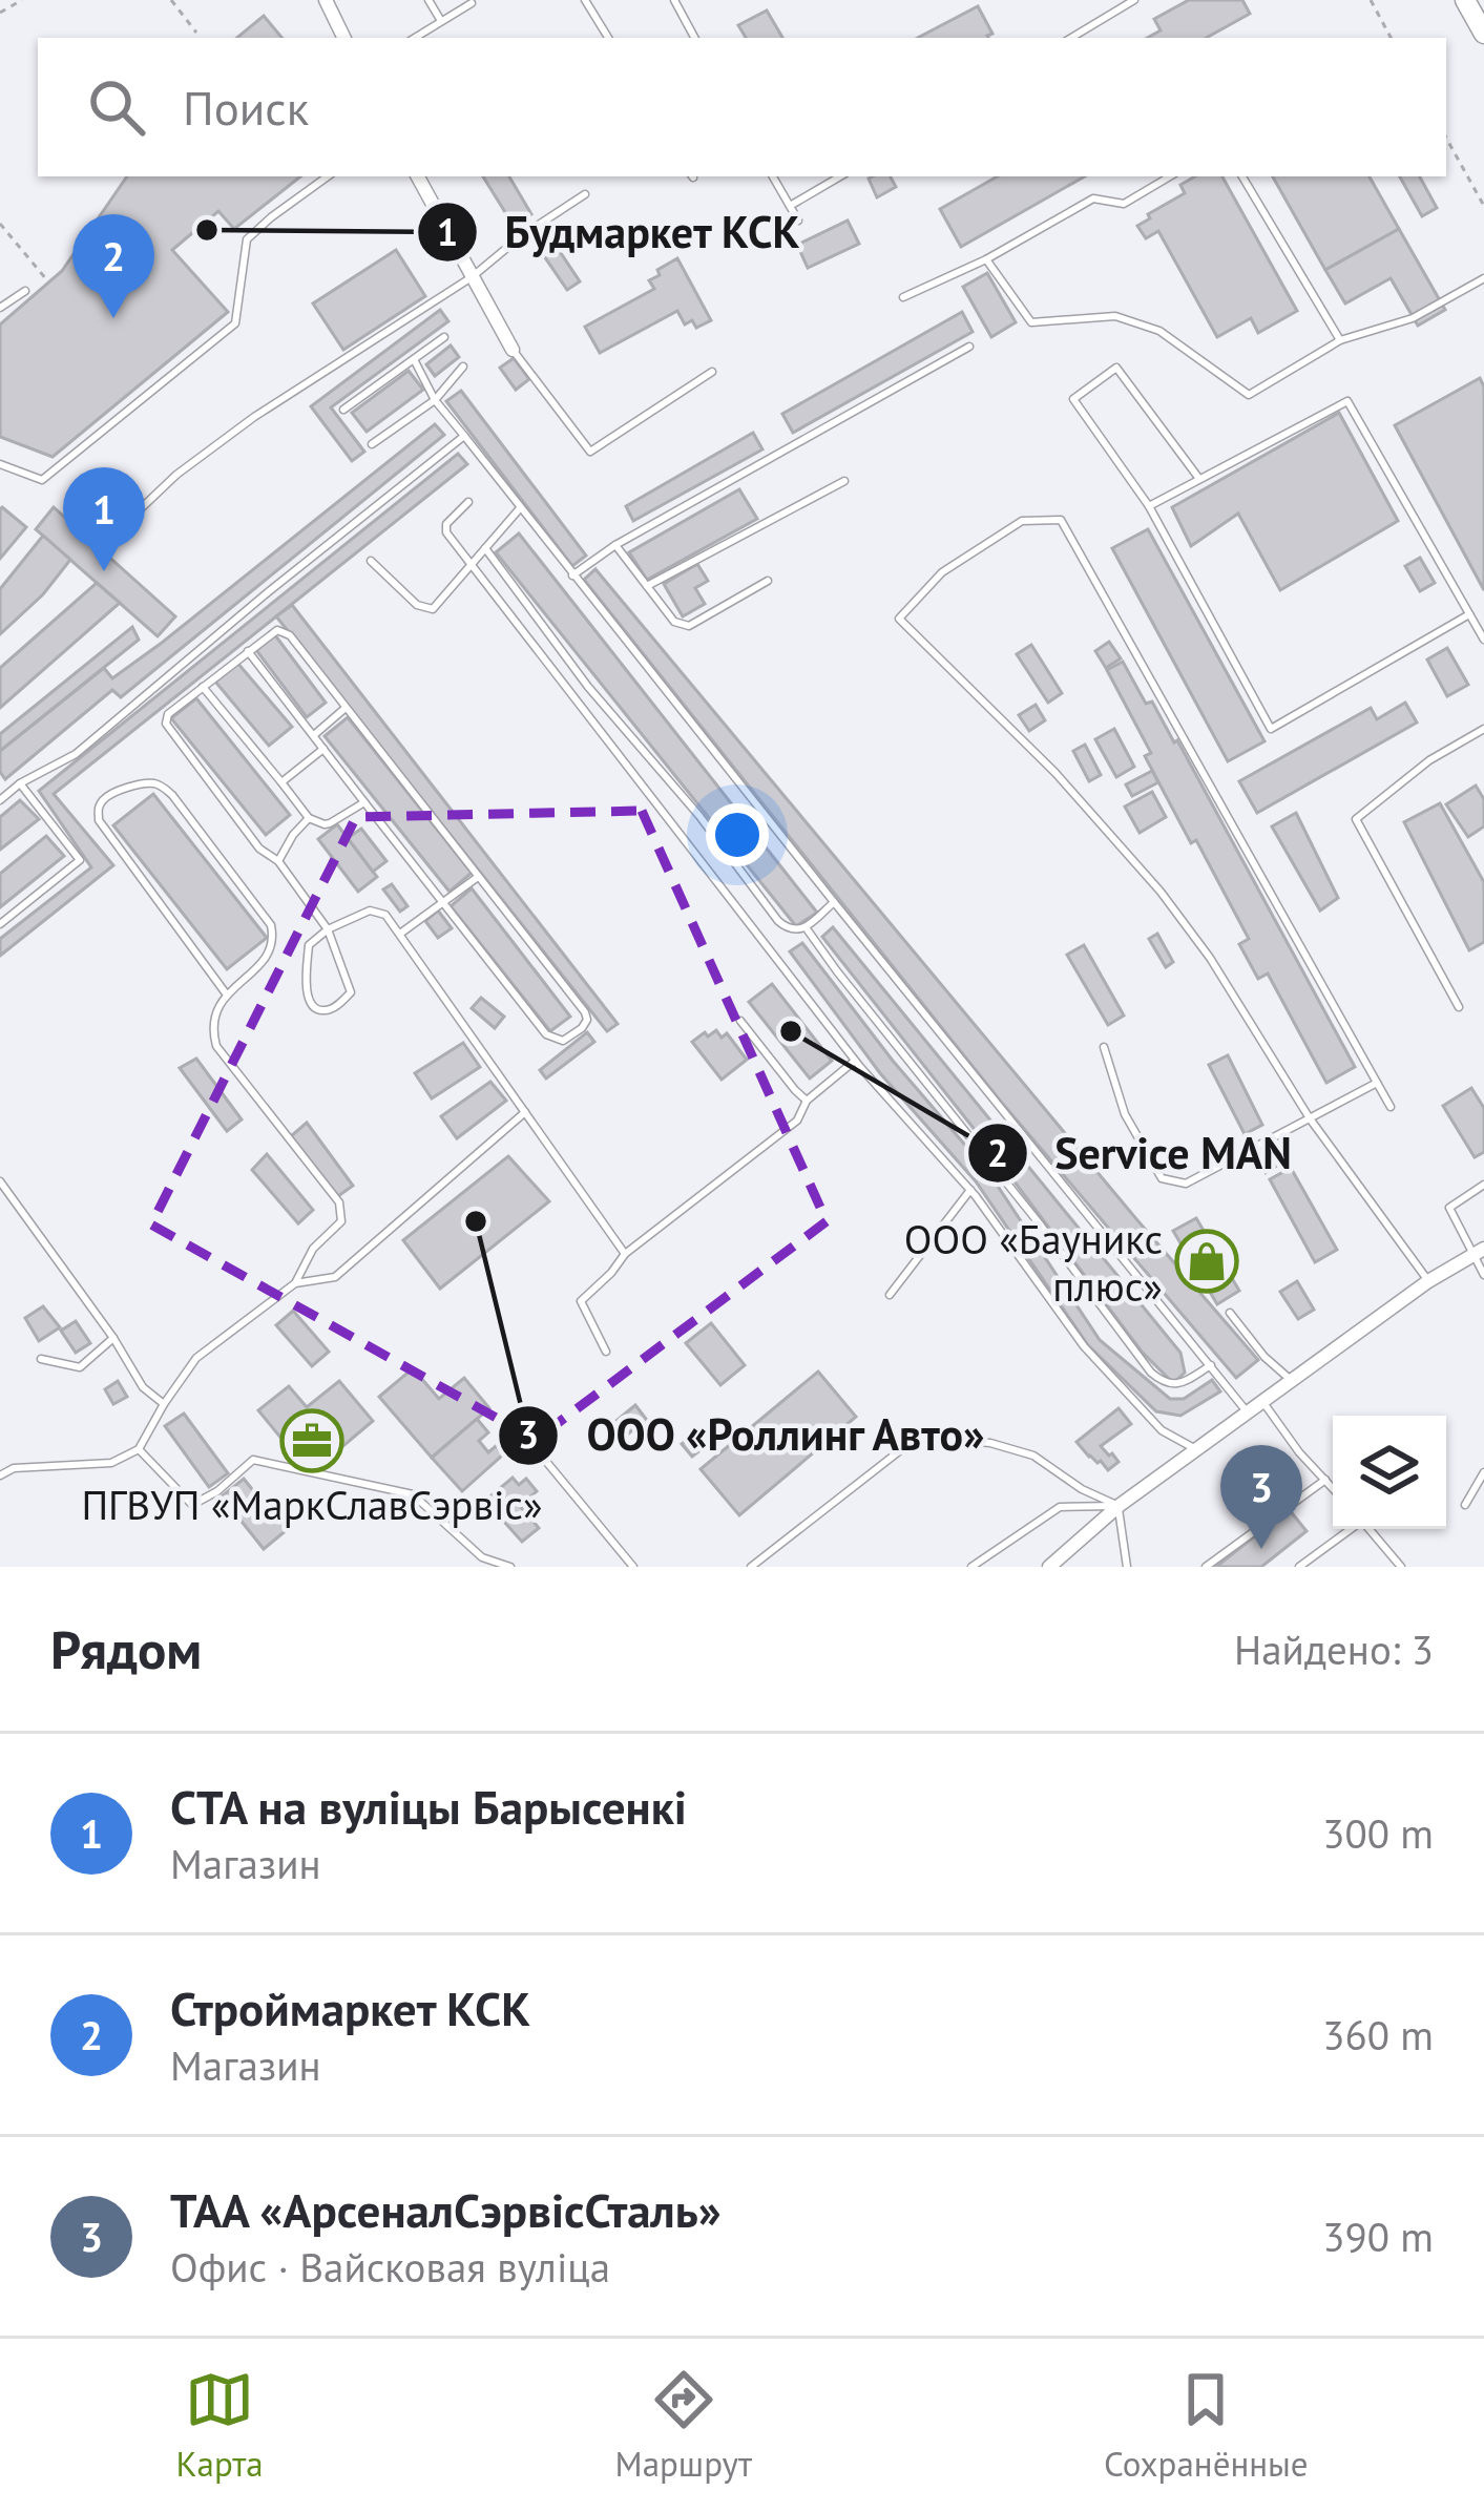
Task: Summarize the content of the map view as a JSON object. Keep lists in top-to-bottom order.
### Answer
{
  "places": {
    "other": ["Будмаркет КСК", "Service MAN", "ООО «Роллинг Авто»"],
    "shop": ["ООО «Бауникс плюс»"],
    "office": ["ПГВУП «МаркСлавСэрвіс»"]
  },
  "page": {
    "search": "Поиск",
    "pins": ["2", "1", "3"],
    "heading": ["Рядом", "Найдено: 3"],
    "list": [
      {
        "mark": "1",
        "name": "СТА на вуліцы Барысенкі",
        "note": "Магазин",
        "value": "300 m"
      },
      {
        "mark": "2",
        "name": "Строймаркет КСК",
        "note": "Магазин",
        "value": "360 m"
      },
      {
        "mark": "3",
        "name": "ТАА «АрсеналСэрвісСталь»",
        "note": "Офис · Вайсковая вуліца",
        "value": "390 m"
      }
    ],
    "nav": ["Карта", "Маршрут", "Сохранённые"]
  }
}
